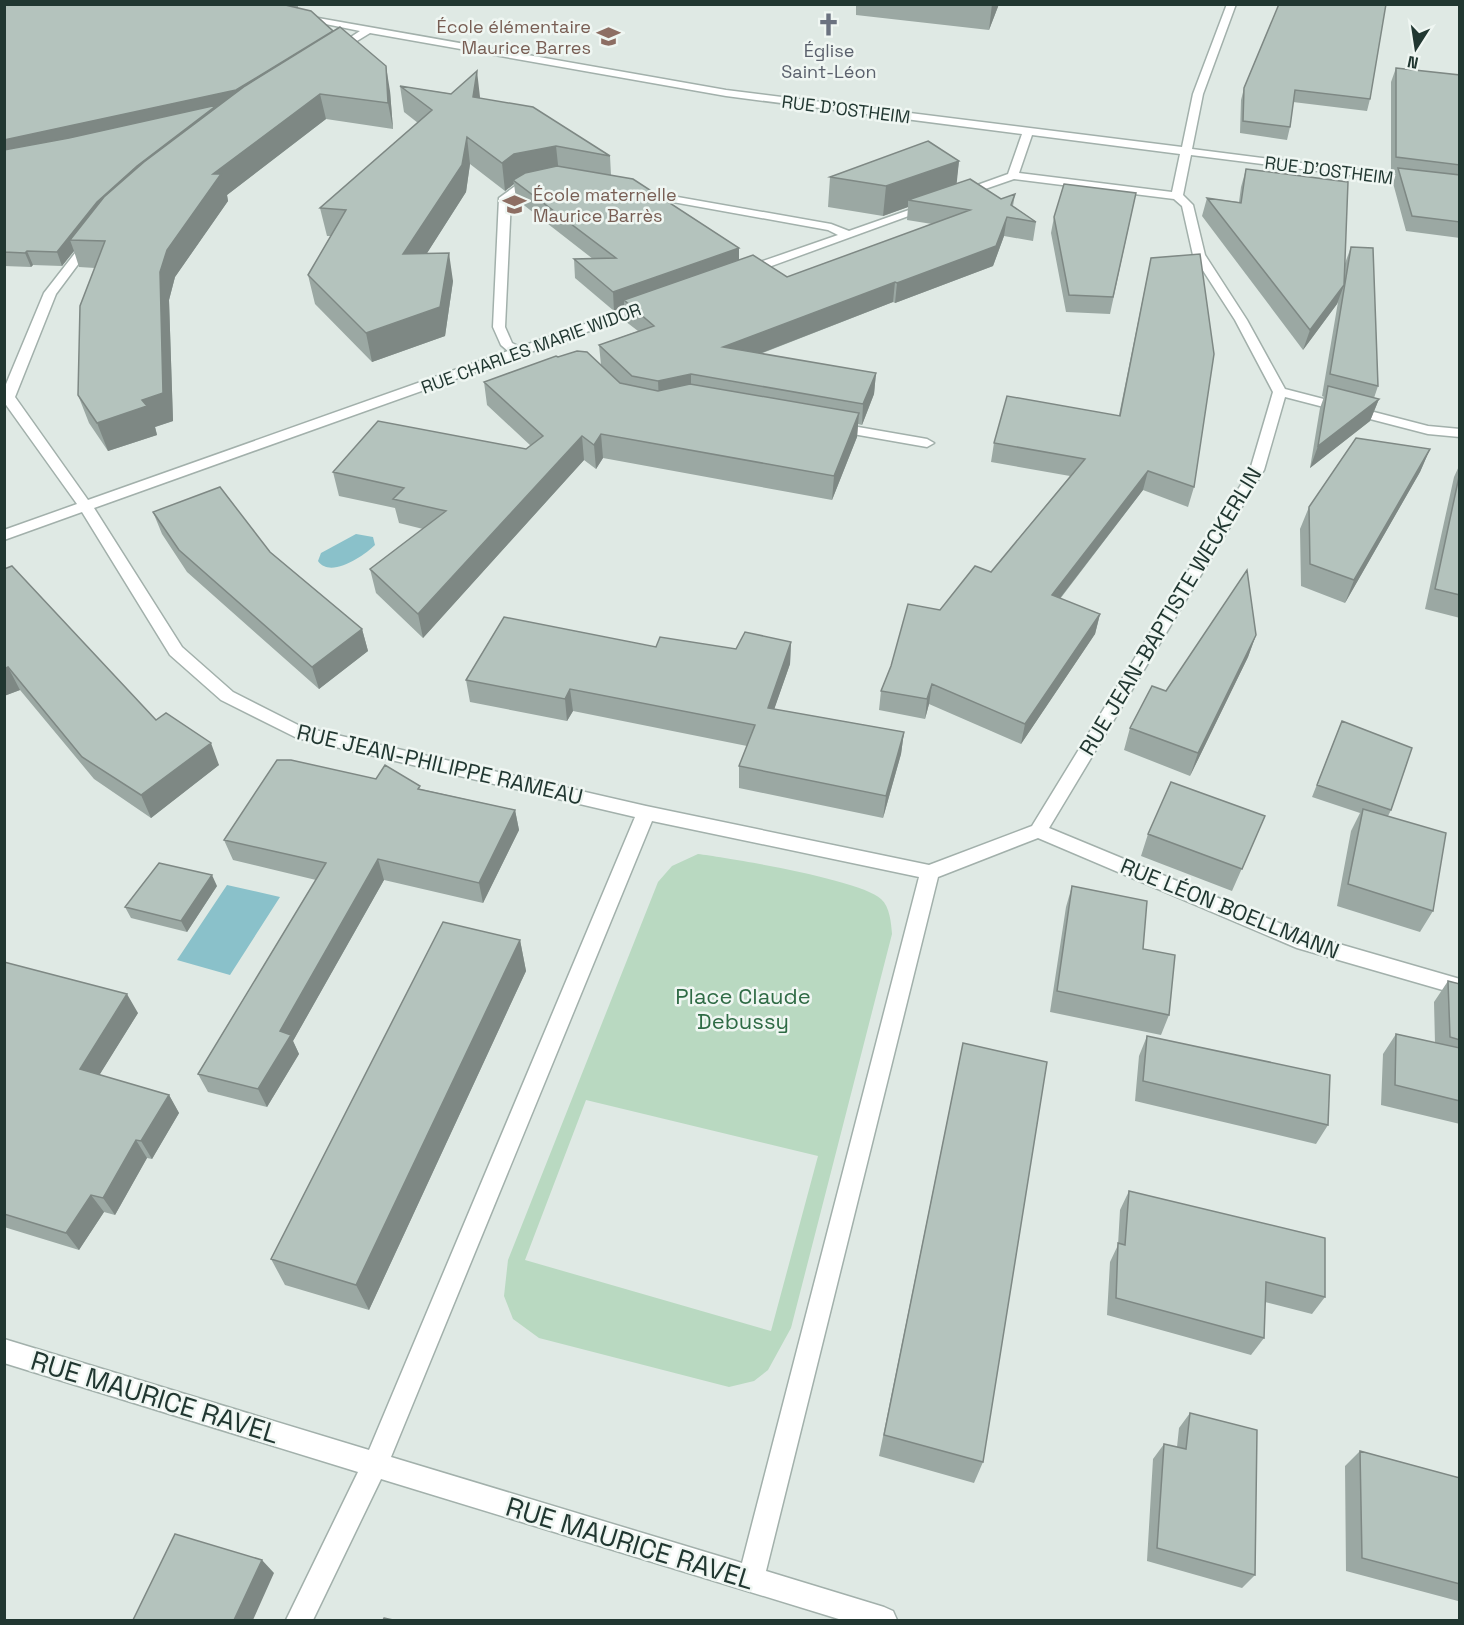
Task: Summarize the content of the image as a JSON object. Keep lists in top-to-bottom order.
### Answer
{
  "streets": {
    "street": [
      "RUE D'OSTHEIM",
      "RUE CHARLES MARIE WIDOR",
      "RUE JEAN-BAPTISTE WECKERLIN",
      "RUE JEAN-PHILIPPE RAMEAU",
      "RUE LÉON BOELLMANN",
      "RUE MAURICE RAVEL"
    ]
  },
  "crossings": [
    ["RUE CHARLES MARIE WIDOR", "RUE JEAN-PHILIPPE RAMEAU"],
    ["RUE JEAN-BAPTISTE WECKERLIN", "RUE LÉON BOELLMANN"]
  ],
  "parks": ["Place Claude Debussy"],
  "places": {
    "church": ["Église Saint-Léon"],
    "school or university": ["École élémentaire Maurice Barres", "École maternelle Maurice Barrès"]
  },
  "north": "bottom"
}
